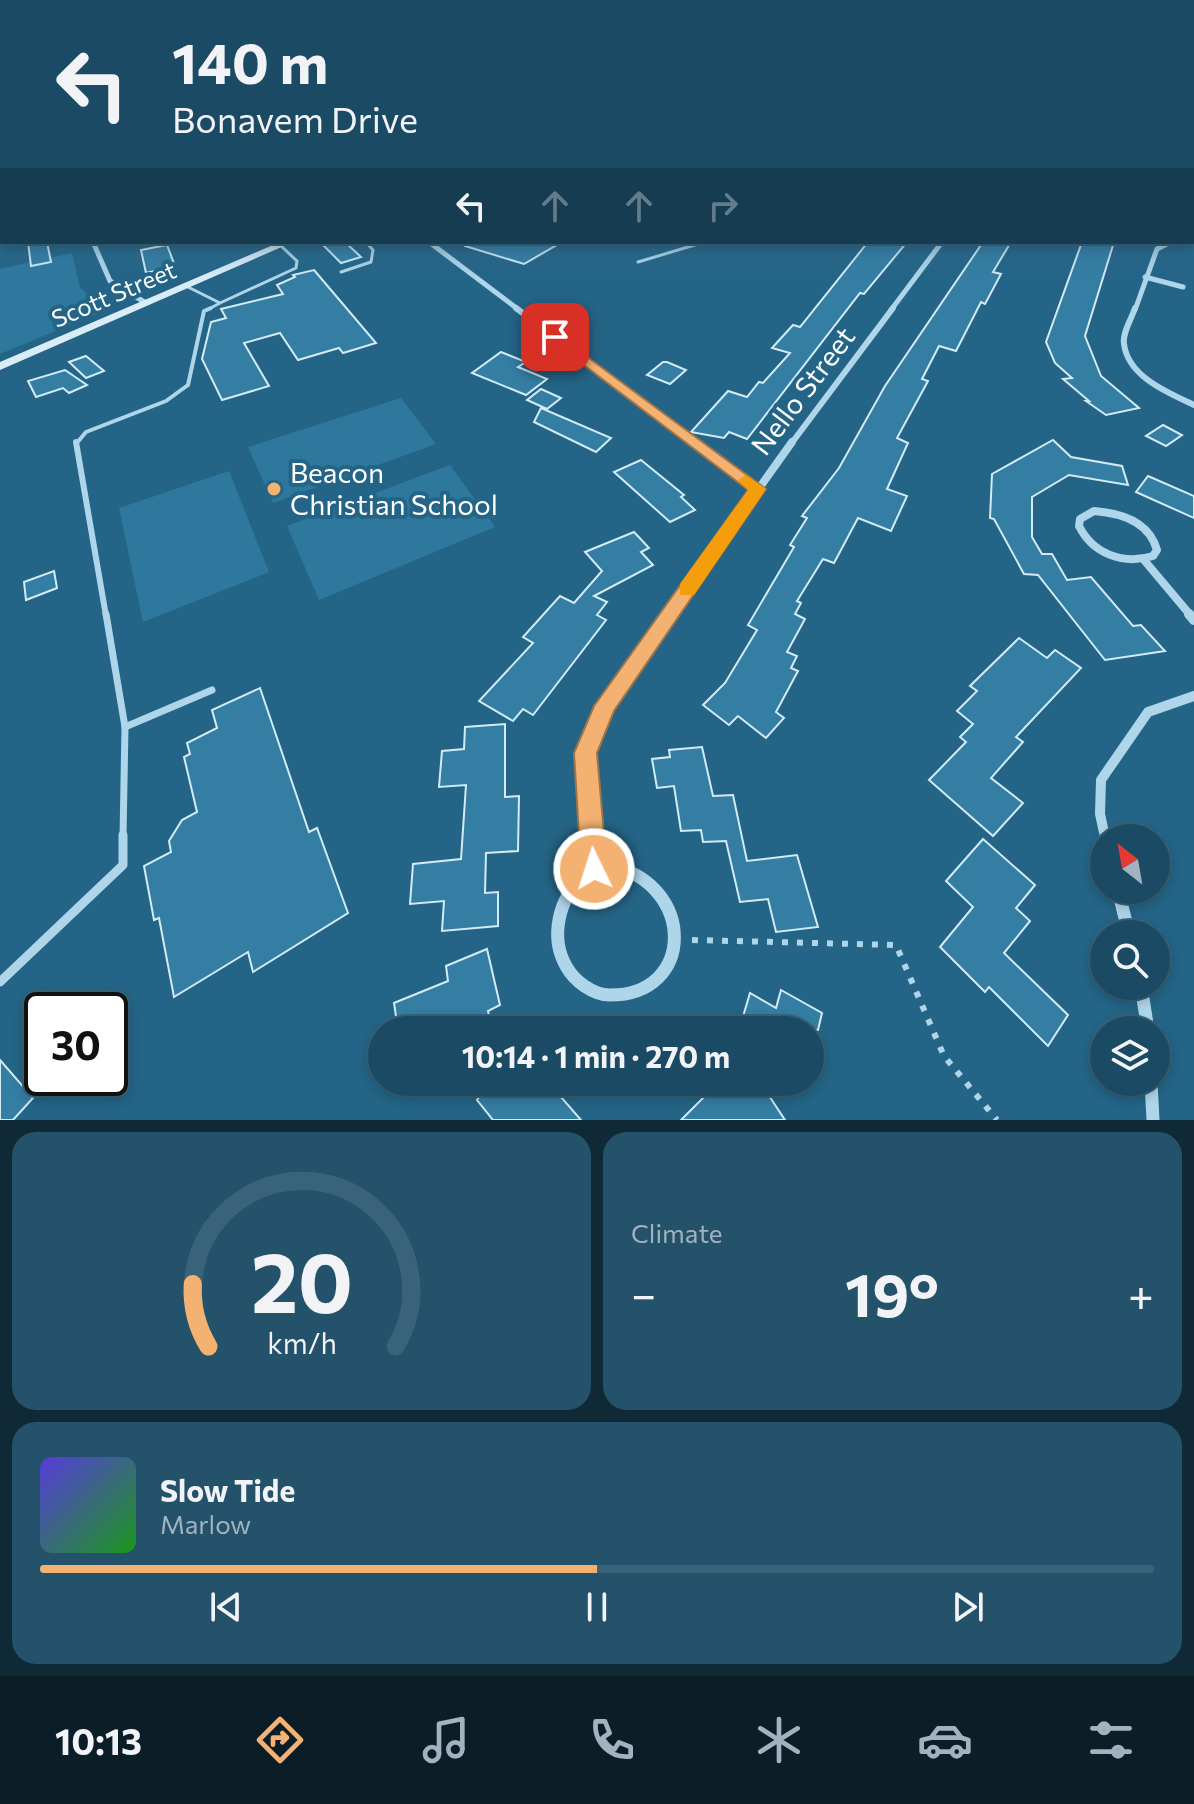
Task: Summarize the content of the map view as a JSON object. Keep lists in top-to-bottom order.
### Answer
{
  "streets": {
    "main road": ["Scott Street"],
    "street": ["Nello Street"]
  },
  "places": ["Beacon Christian School"],
  "north": "top left",
  "page": {
    "turn": ["140 m", "Bonavem Drive"],
    "limit": "30",
    "trip": "10:14 · 1 min · 270 m",
    "tile": "Climate",
    "heat": ["−", "19°", "+"],
    "song": ["Slow Tide", "Marlow"],
    "tabs": "10:13",
    "gauge": ["20", "km/h"]
  }
}
